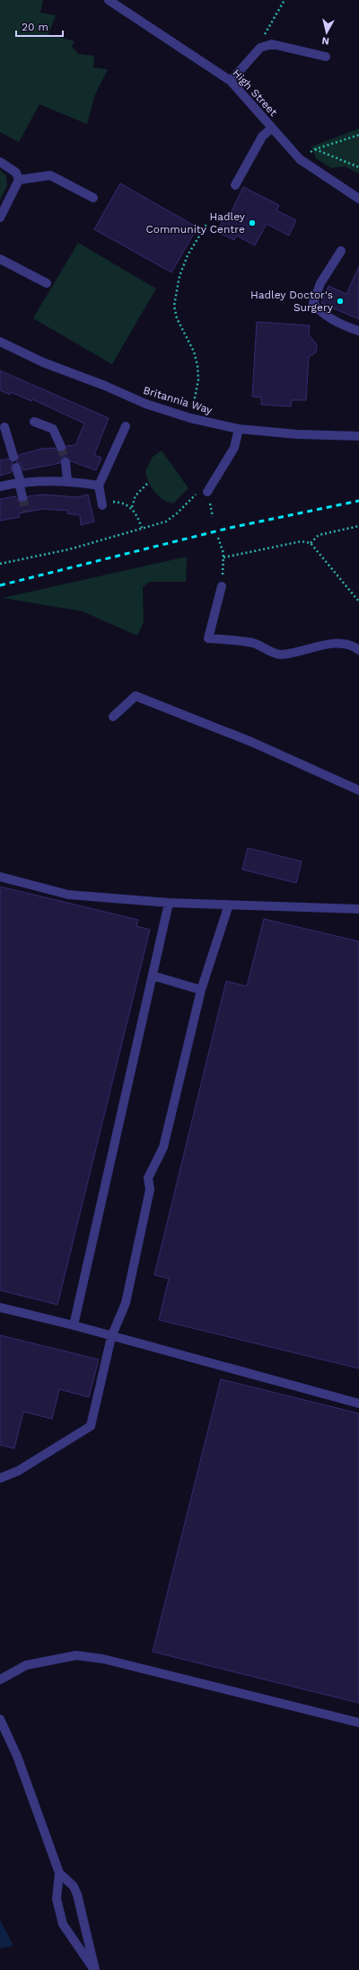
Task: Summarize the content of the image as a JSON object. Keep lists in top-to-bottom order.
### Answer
{
  "streets": {
    "street": ["High Street", "Britannia Way"]
  },
  "places": ["Hadley Community Centre", "Hadley Doctor's Surgery"],
  "scale_bar": "20 m",
  "north": "bottom"
}
